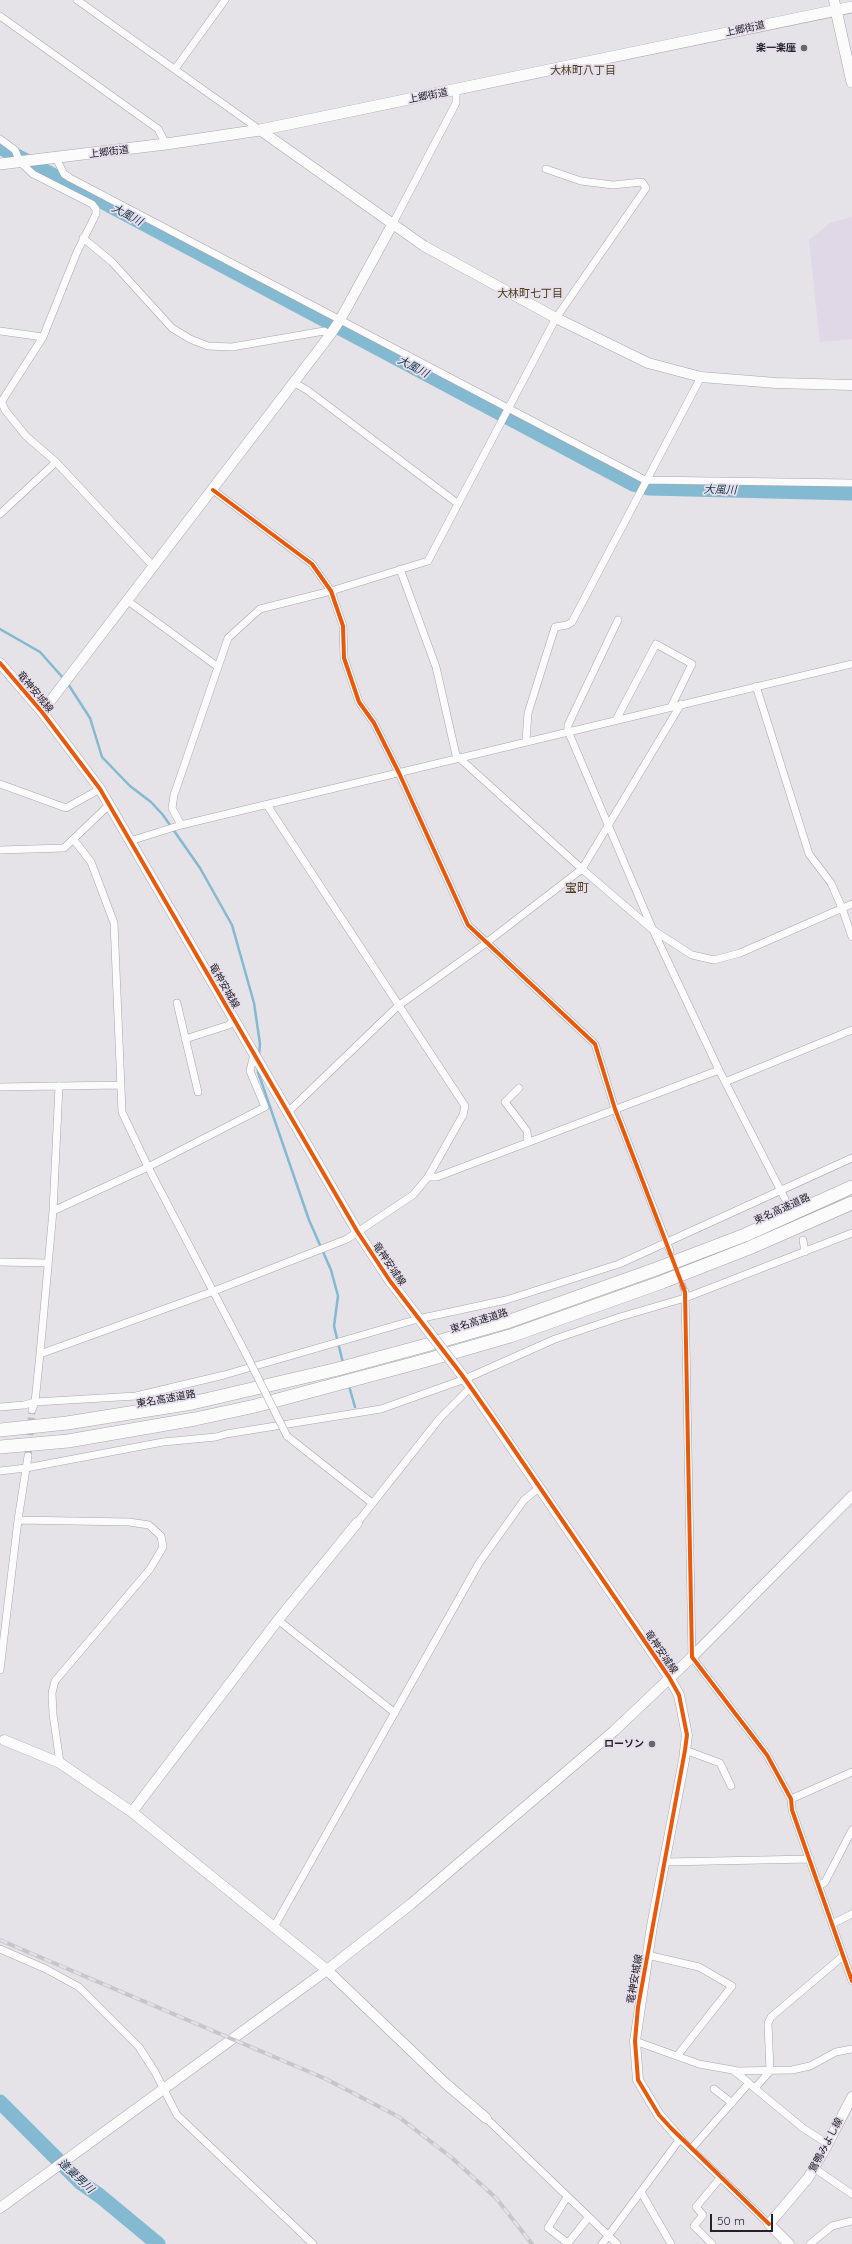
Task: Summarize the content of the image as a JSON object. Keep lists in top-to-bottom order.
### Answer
{
  "streets": {
    "highway": ["東名高速道路"],
    "main road": ["上郷街道"],
    "street": ["竜神安城線", "鴛鴨みよし線"]
  },
  "districts": ["大林町八丁目", "大林町七丁目", "宝町"],
  "water": ["大風川", "逢妻男川"],
  "places": ["楽一楽座", "ローソン"],
  "scale_bar": "50 m"
}
